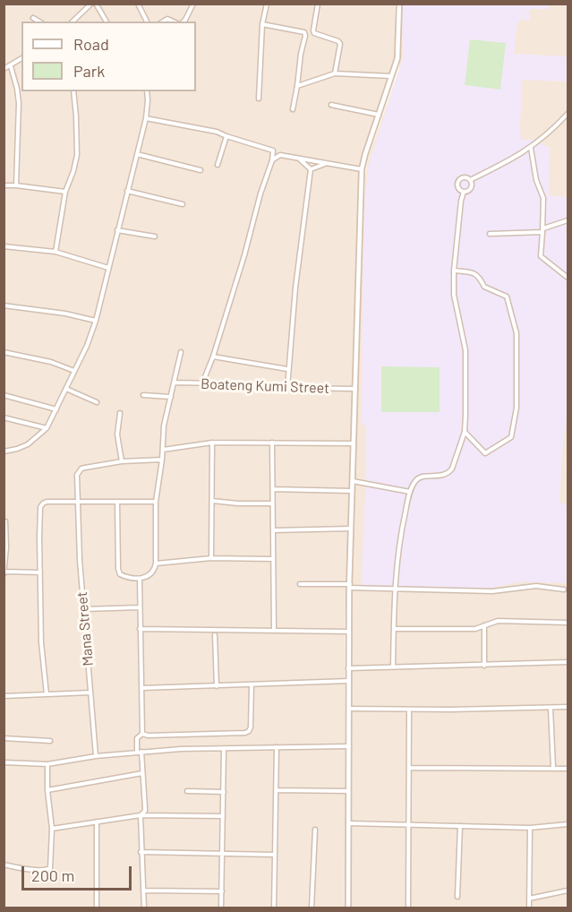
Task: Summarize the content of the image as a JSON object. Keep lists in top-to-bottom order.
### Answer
{
  "streets": {
    "street": ["Boateng Kumi Street", "Mana Street"]
  },
  "legend": ["Road", "Park"],
  "scale_bar": "200 m"
}
